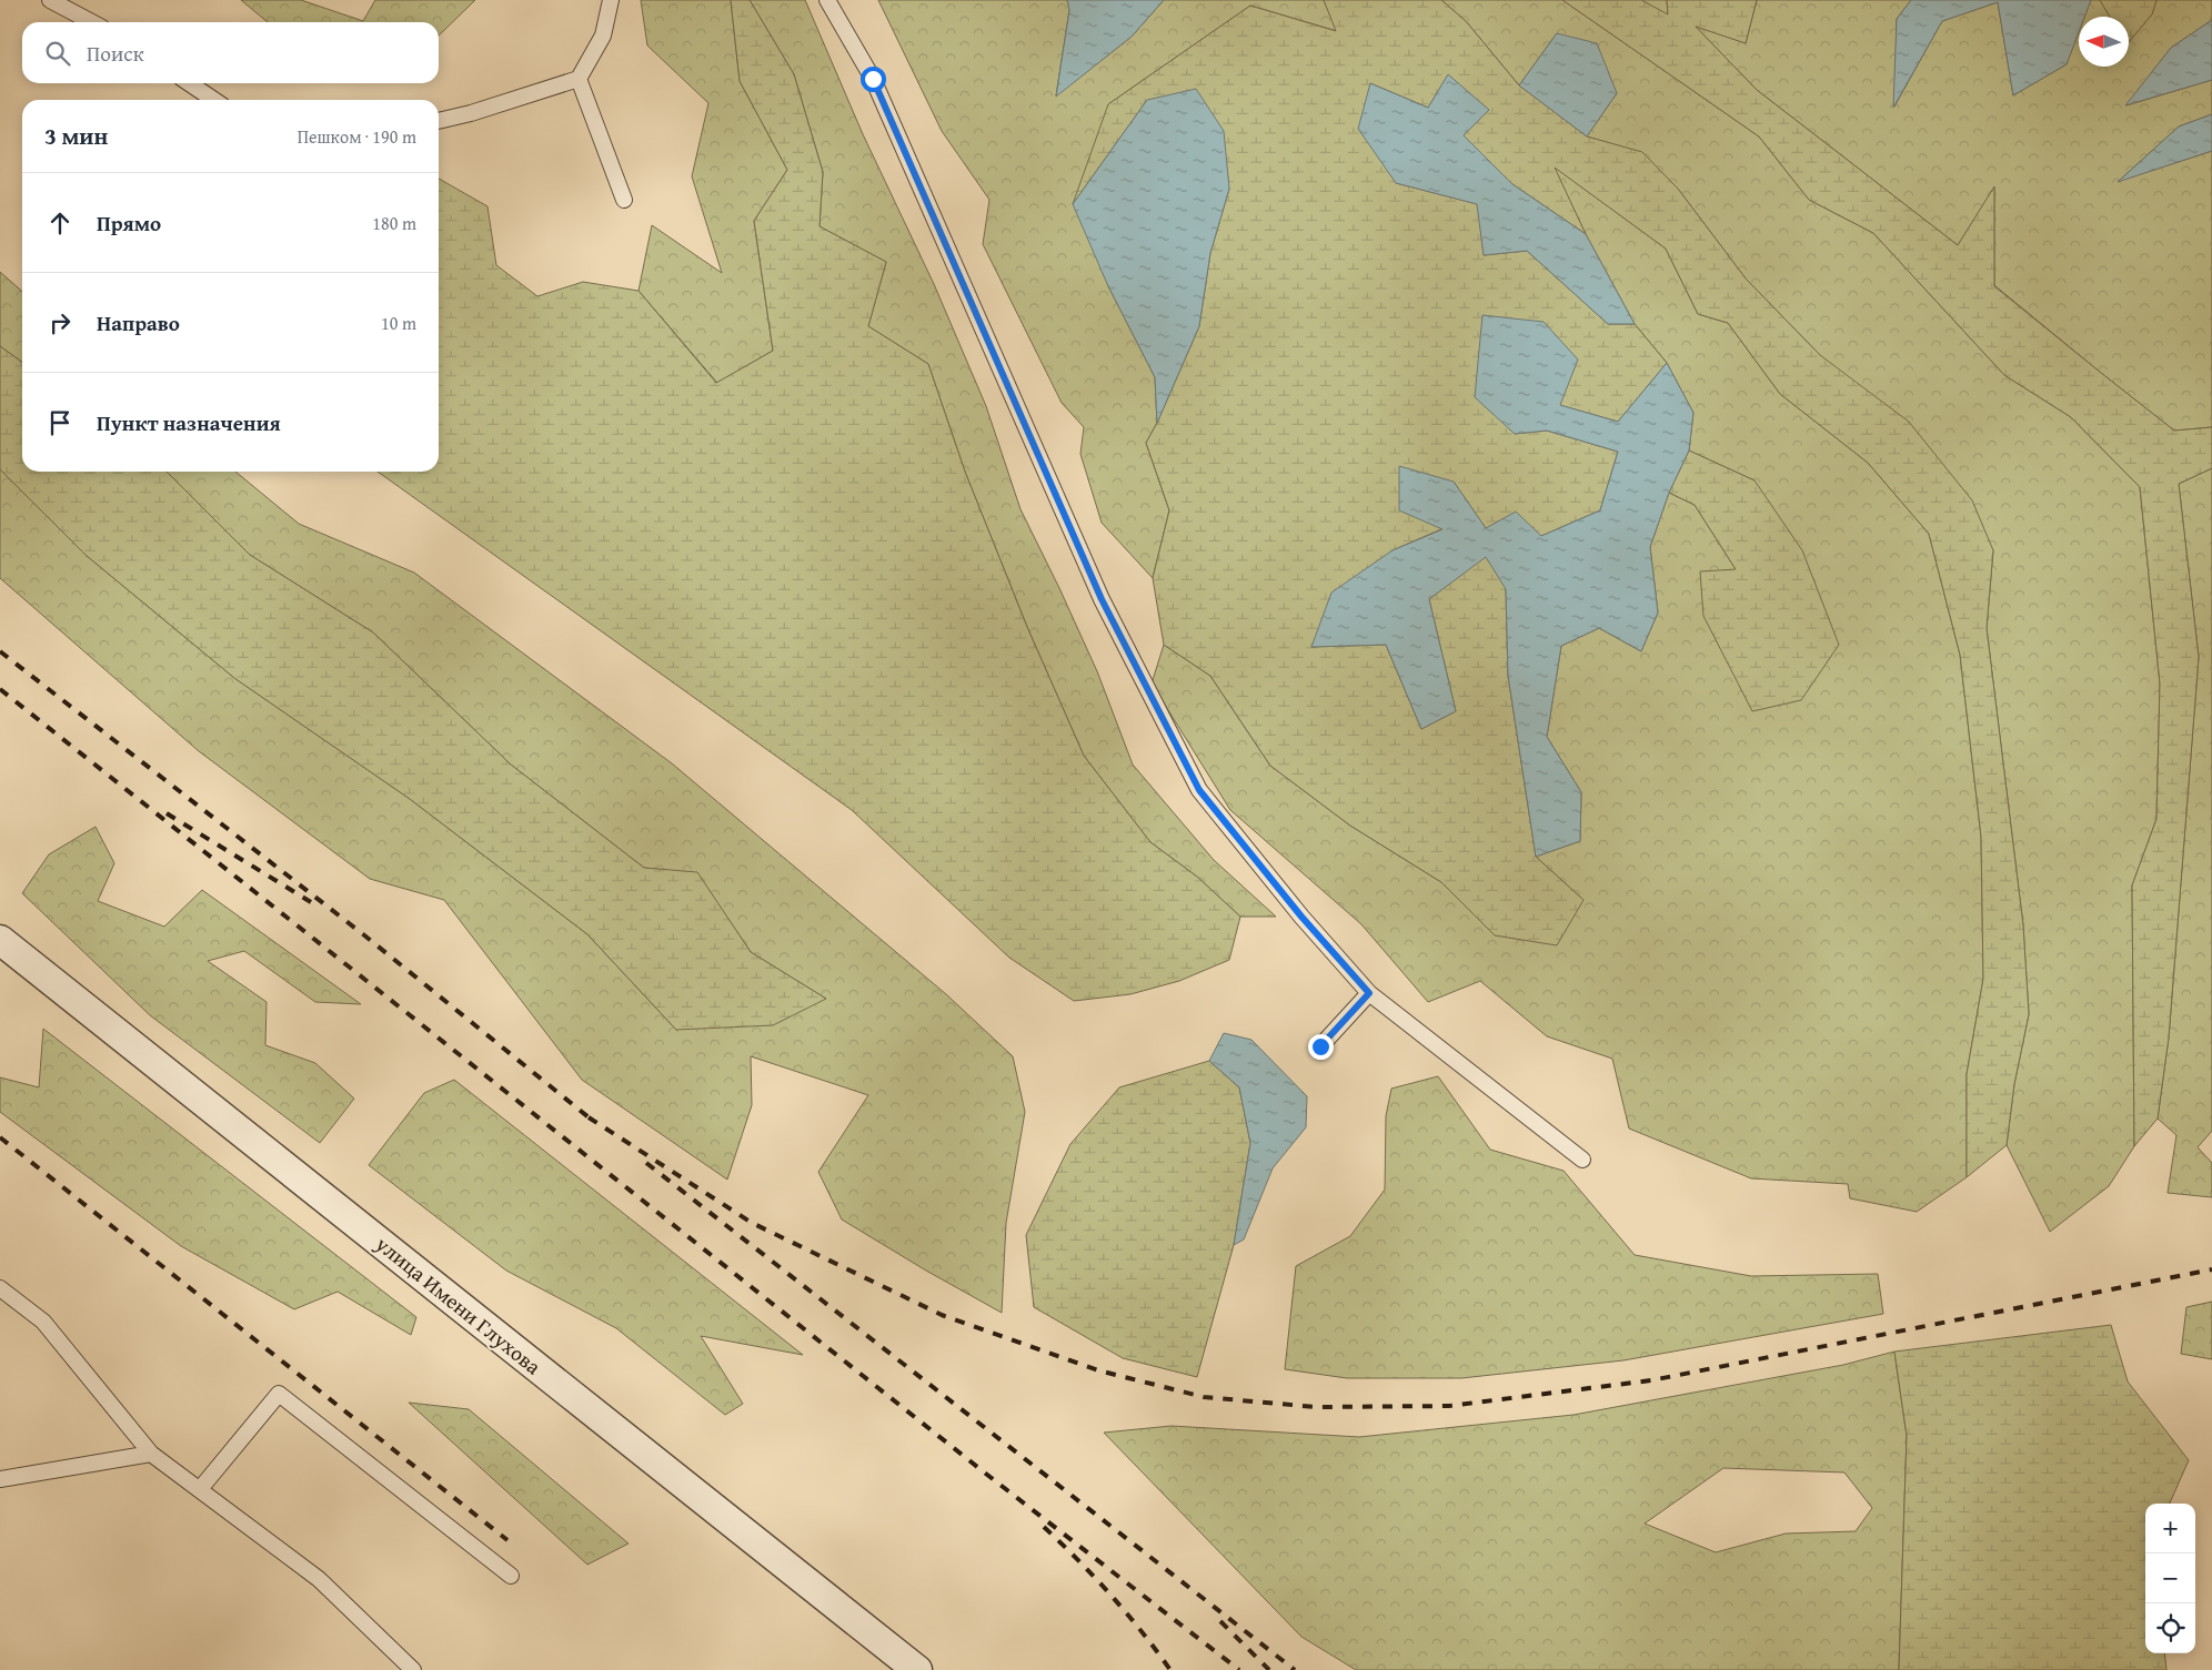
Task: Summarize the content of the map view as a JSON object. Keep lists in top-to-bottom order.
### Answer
{
  "streets": {
    "street": ["улица Имени Глухова"]
  },
  "north": "left",
  "page": {
    "search": "Поиск",
    "heading": ["3 мин", "Пешком · 190 m"],
    "list": [
      ["Прямо", "180 m"],
      ["Направо", "10 m"],
      "Пункт назначения"
    ],
    "map_buttons": ["+", "−"]
  }
}
